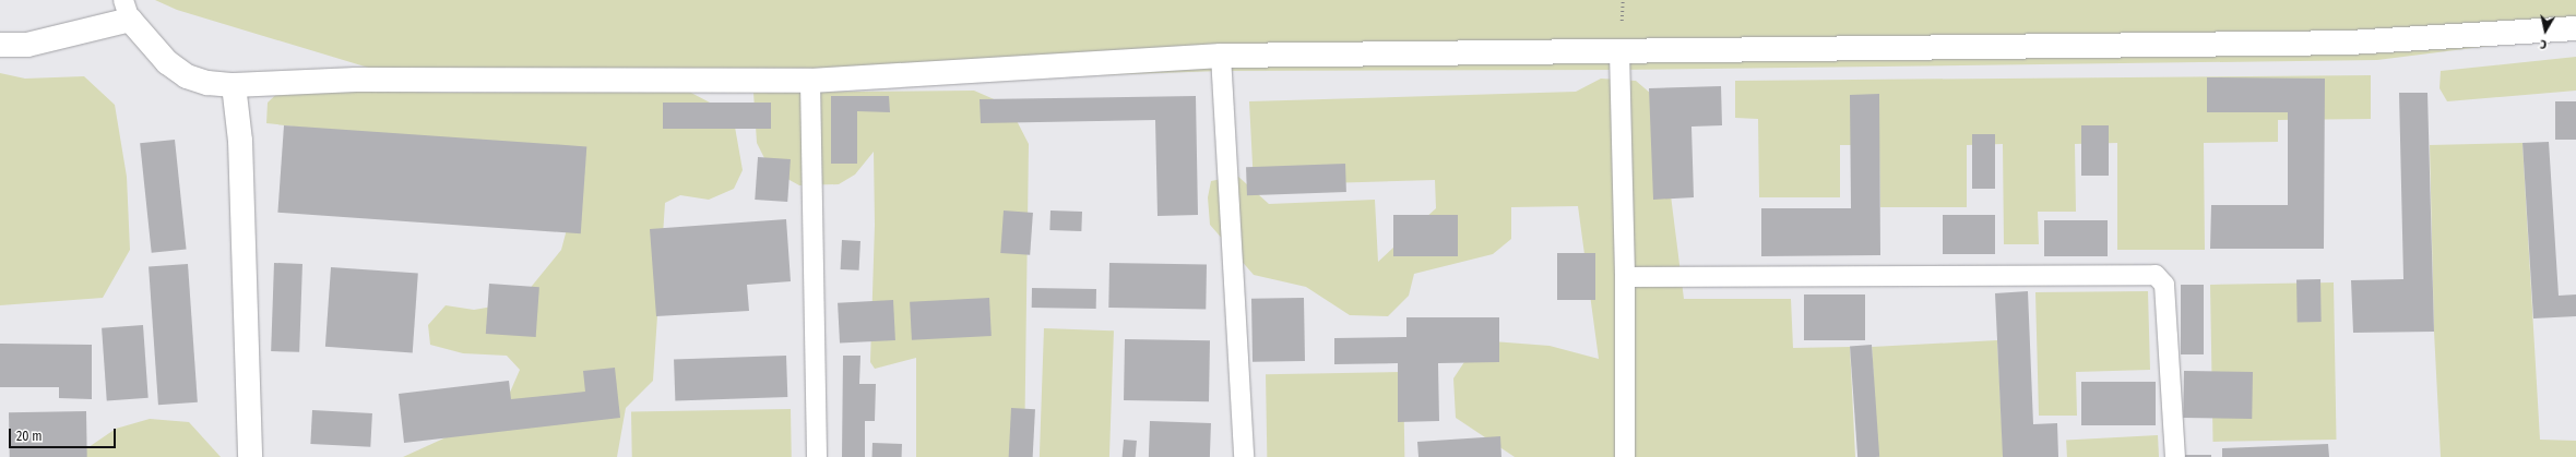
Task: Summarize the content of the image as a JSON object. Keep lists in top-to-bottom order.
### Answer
{
  "scale_bar": "20 m",
  "north": "bottom"
}
